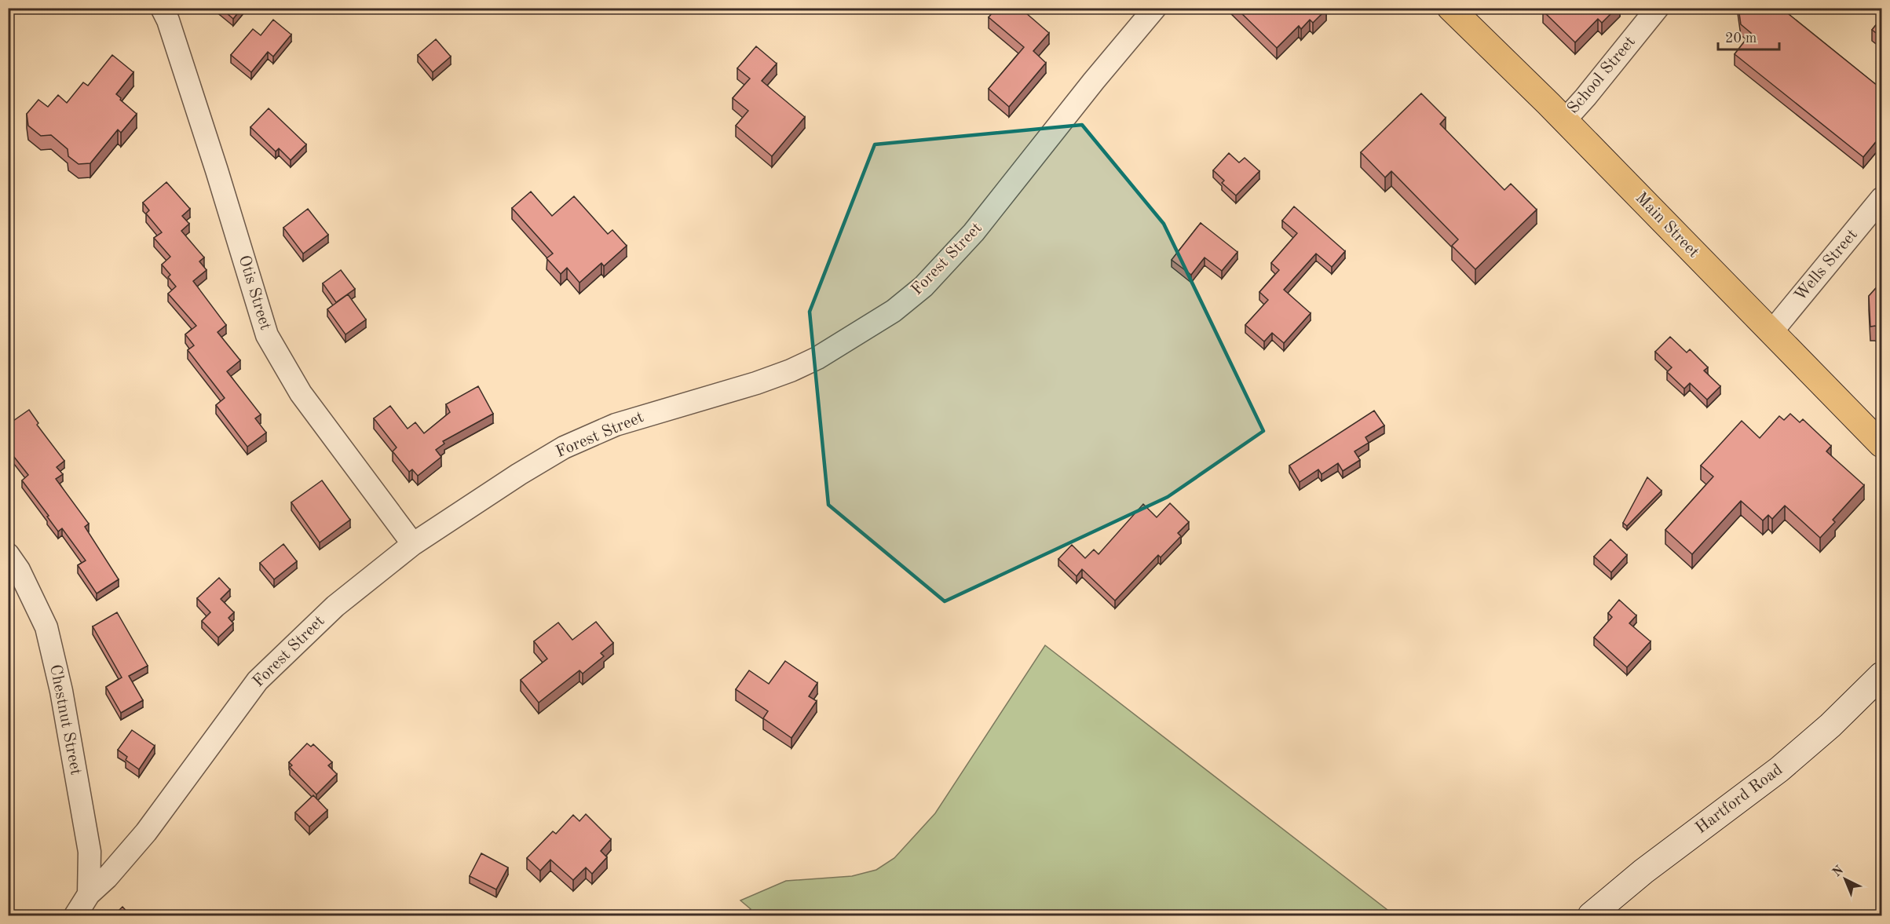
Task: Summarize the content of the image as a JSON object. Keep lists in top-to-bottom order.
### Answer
{
  "streets": {
    "main road": ["Main Street", "Hartford Road"],
    "street": [
      "School Street",
      "Forest Street",
      "Wells Street",
      "Otis Street",
      "Chestnut Street"
    ]
  },
  "crossings": [
    ["School Street", "Main Street"],
    ["Main Street", "Wells Street"],
    ["Forest Street", "Otis Street"],
    ["Forest Street", "Chestnut Street"]
  ],
  "scale_bar": "20 m",
  "north": "top left"
}
